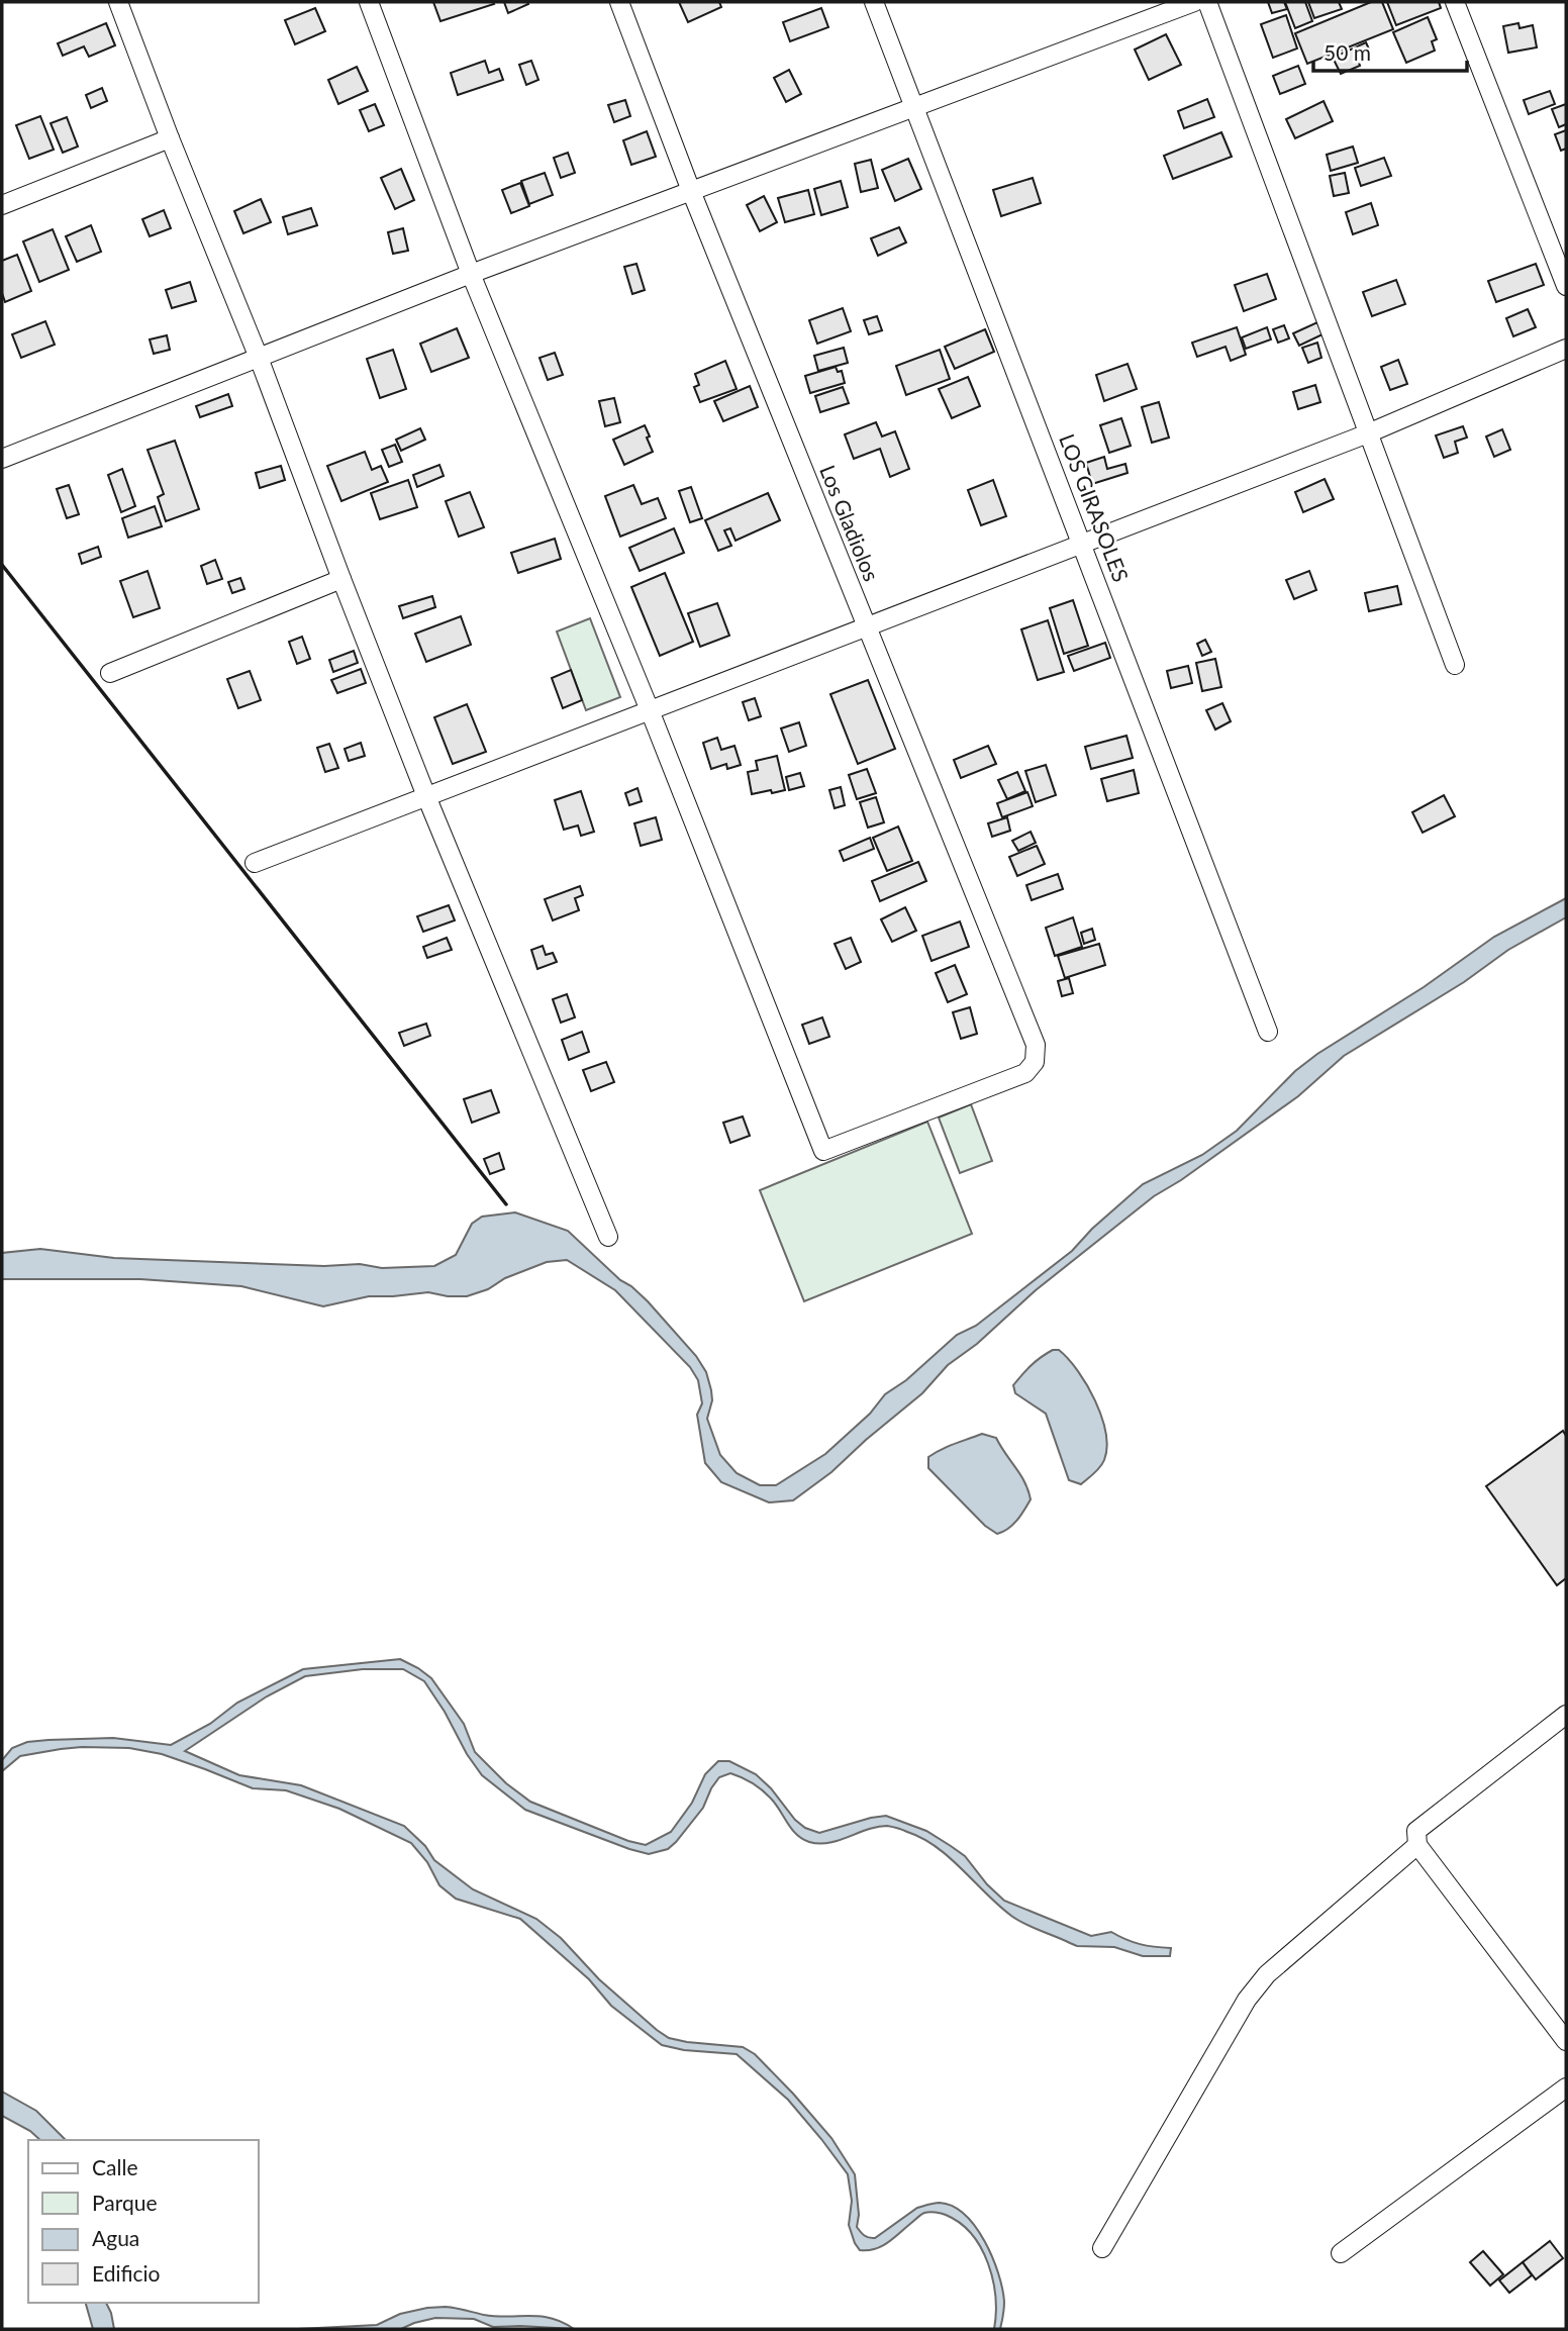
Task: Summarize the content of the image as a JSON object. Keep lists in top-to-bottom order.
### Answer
{
  "streets": {
    "street": ["LOS GIRASOLES", "Los Gladiolos"]
  },
  "legend": [
    "Calle",
    "Parque",
    "Agua",
    "Edificio"
  ],
  "scale_bar": "50 m"
}
